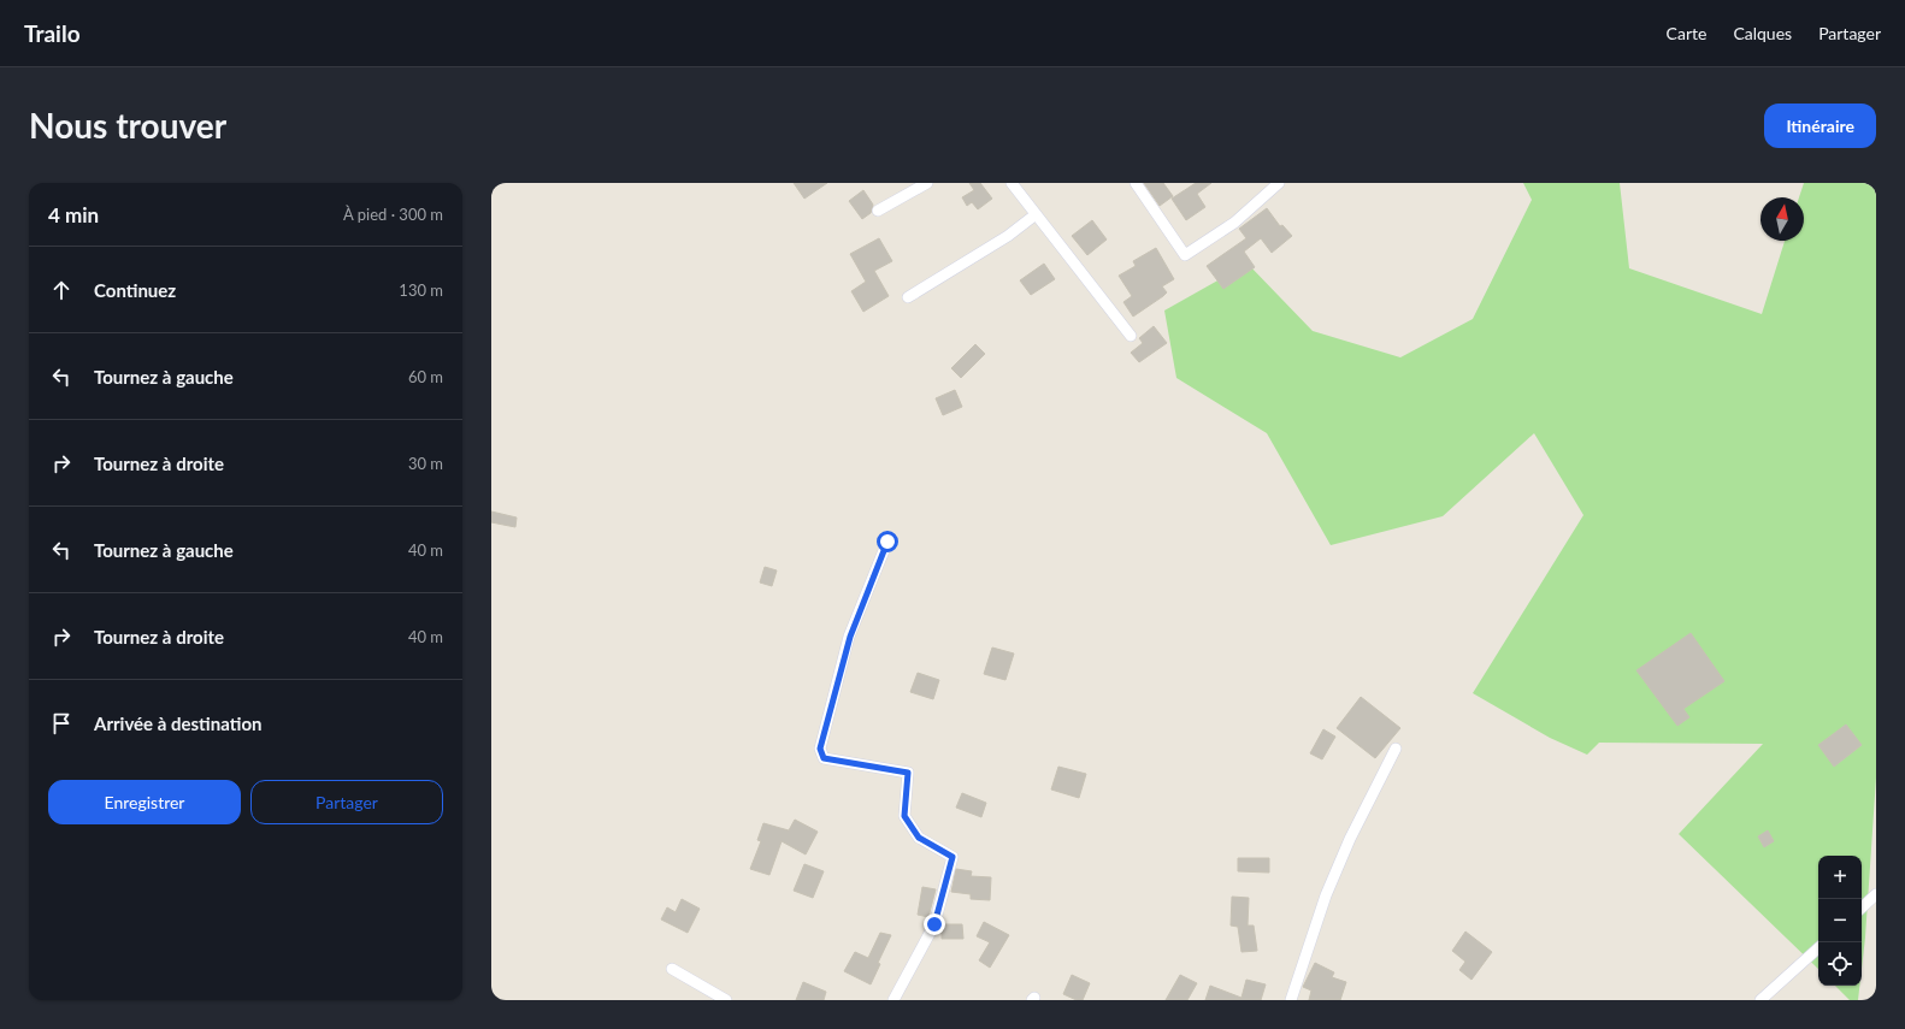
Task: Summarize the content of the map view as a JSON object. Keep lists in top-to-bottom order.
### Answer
{
  "north": "top",
  "page": {
    "header": "Trailo",
    "nav": ["Carte", "Calques", "Partager"],
    "buttons": [
      "Itinéraire",
      ["Enregistrer", "Partager"]
    ],
    "title": "Nous trouver",
    "heading": ["4 min", "À pied · 300 m"],
    "list": [
      ["Continuez", "130 m"],
      ["Tournez à gauche", "60 m"],
      ["Tournez à droite", "30 m"],
      ["Tournez à gauche", "40 m"],
      ["Tournez à droite", "40 m"],
      "Arrivée à destination"
    ],
    "map_buttons": ["+", "−"]
  }
}
